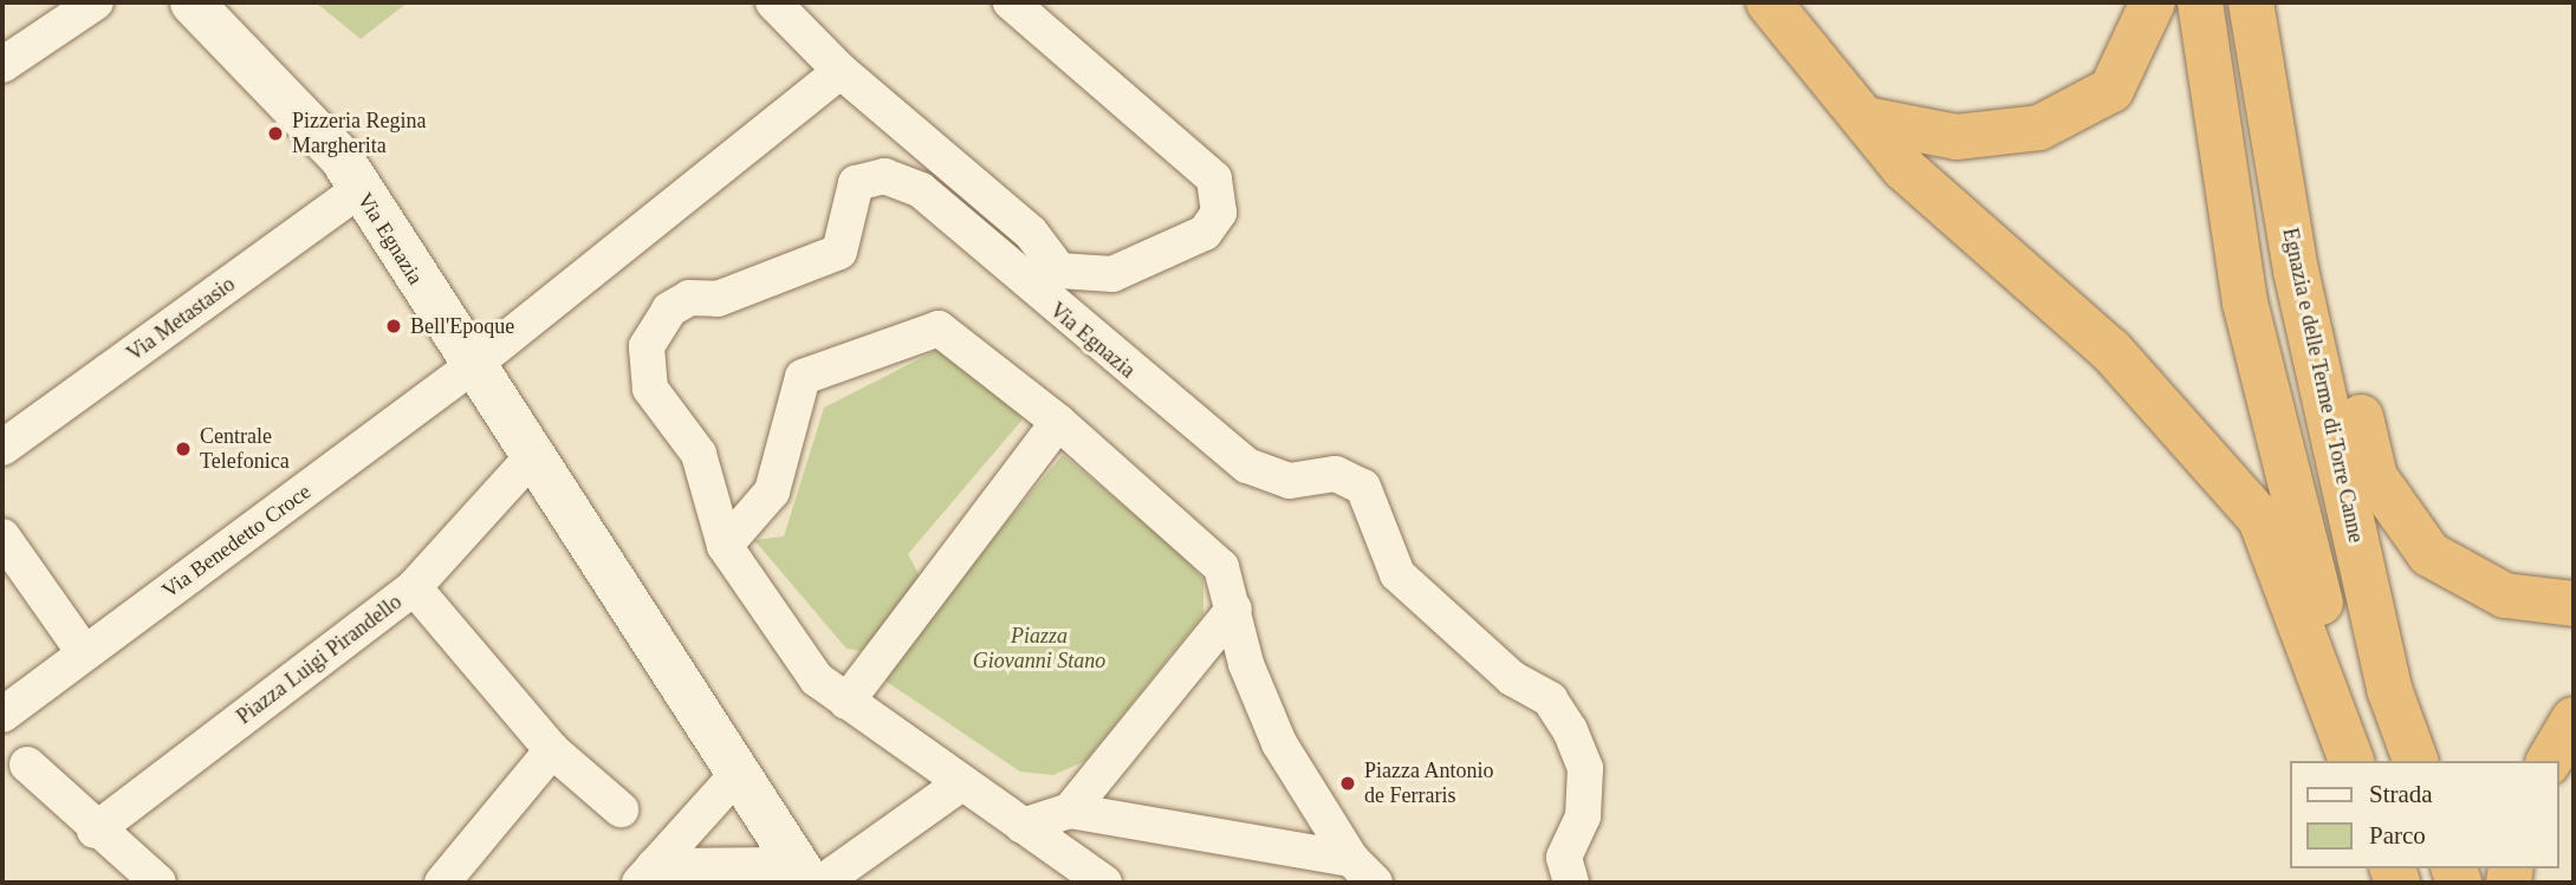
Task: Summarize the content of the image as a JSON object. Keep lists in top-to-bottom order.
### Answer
{
  "streets": {
    "highway": ["Egnazia e delle Terme di Torre Canne"],
    "street": [
      "Via Egnazia",
      "Via Metastasio",
      "Via Benedetto Croce",
      "Piazza Luigi Pirandello"
    ]
  },
  "crossings": [
    ["Via Egnazia", "Via Metastasio"],
    ["Via Egnazia", "Via Benedetto Croce"]
  ],
  "parks": ["Piazza Giovanni Stano"],
  "places": [
    "Pizzeria Regina Margherita",
    "Bell'Epoque",
    "Centrale Telefonica",
    "Piazza Antonio de Ferraris"
  ],
  "legend": ["Strada", "Parco"]
}
